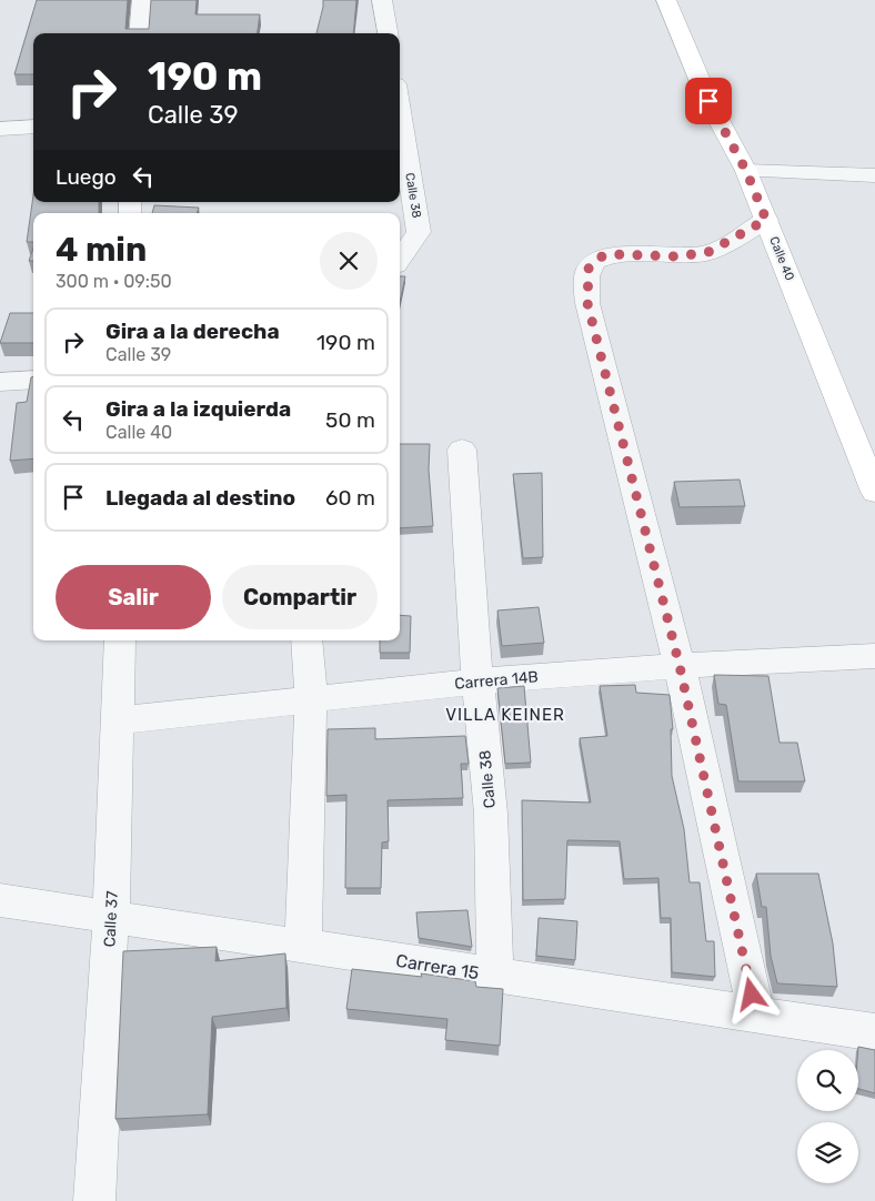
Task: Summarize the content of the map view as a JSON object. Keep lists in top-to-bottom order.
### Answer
{
  "streets": {
    "street": [
      "Calle 38",
      "Calle 40",
      "Carrera 14B",
      "Calle 37",
      "Carrera 15"
    ]
  },
  "crossings": [
    ["Calle 38", "Carrera 14B"],
    ["Calle 38", "Carrera 15"],
    ["Carrera 14B", "Calle 37"],
    ["Calle 37", "Carrera 15"]
  ],
  "districts": ["VILLA KEINER"],
  "page": {
    "turn": ["190 m", "Calle 39"],
    "then": "Luego",
    "heading": ["4 min", "300 m · 09:50"],
    "list": [
      {
        "name": "Gira a la derecha",
        "note": "Calle 39",
        "value": "190 m"
      },
      {
        "name": "Gira a la izquierda",
        "note": "Calle 40",
        "value": "50 m"
      },
      {
        "name": "Llegada al destino",
        "value": "60 m"
      }
    ],
    "buttons": ["Salir", "Compartir"]
  }
}
